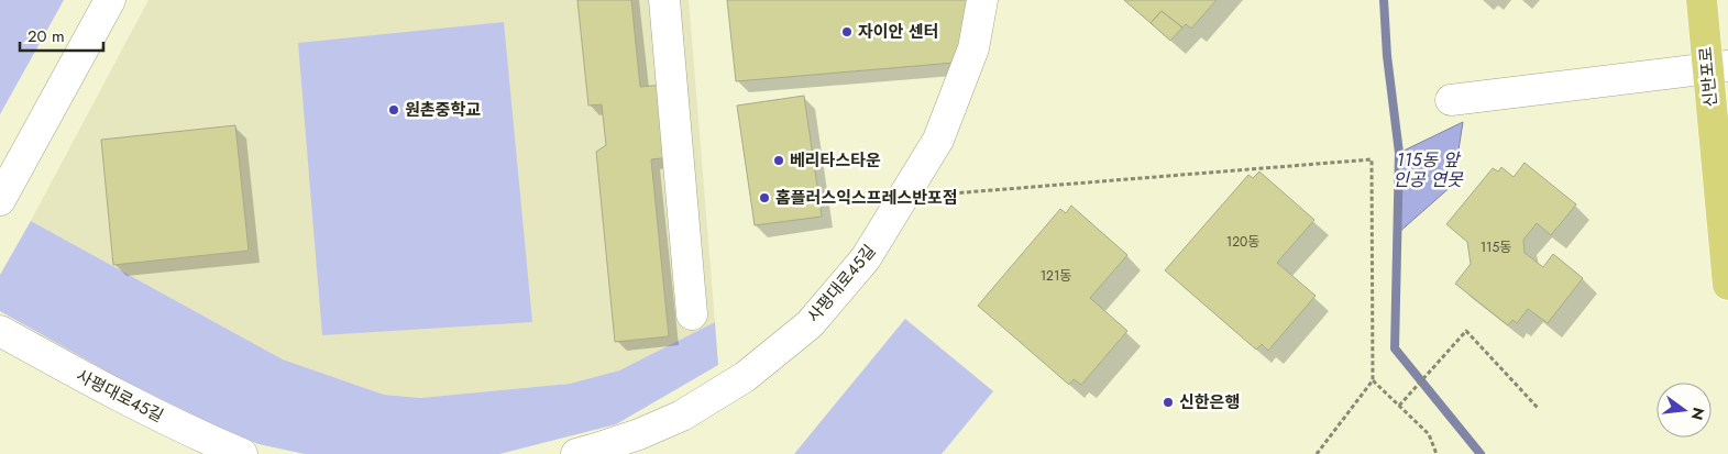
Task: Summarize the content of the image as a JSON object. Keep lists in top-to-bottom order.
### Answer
{
  "streets": {
    "main road": ["신반포로"],
    "lane": ["사평대로45길"]
  },
  "water": ["115동 앞 인공 연못"],
  "places": [
    "자이안 센터",
    "원촌중학교",
    "베리타스타운",
    "홈플러스익스프레스반포점",
    "신한은행"
  ],
  "house_numbers": ["120동", "115동", "121동"],
  "scale_bar": "20 m",
  "north": "right"
}
